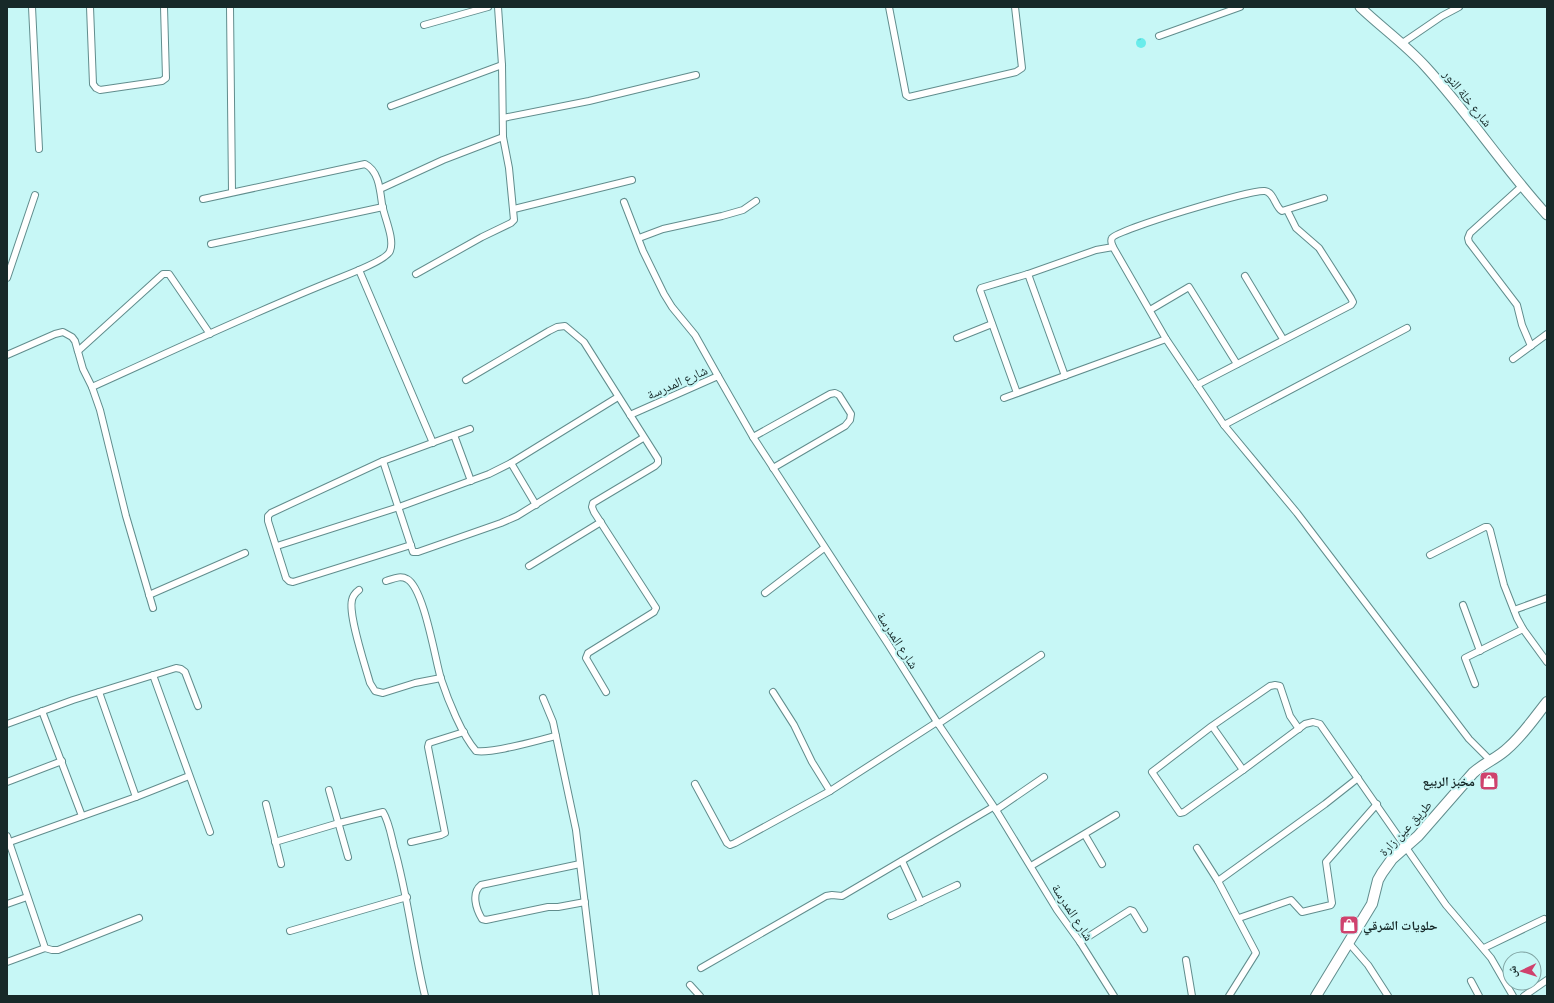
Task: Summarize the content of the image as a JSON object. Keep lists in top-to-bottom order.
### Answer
{
  "streets": {
    "main road": ["طريق عين زارة"],
    "street": ["شارع خلة النور", "شارع المدرسة"]
  },
  "places": {
    "shop": ["مخبز الربيع", "حلويات الشرقي"]
  },
  "north": "left"
}
